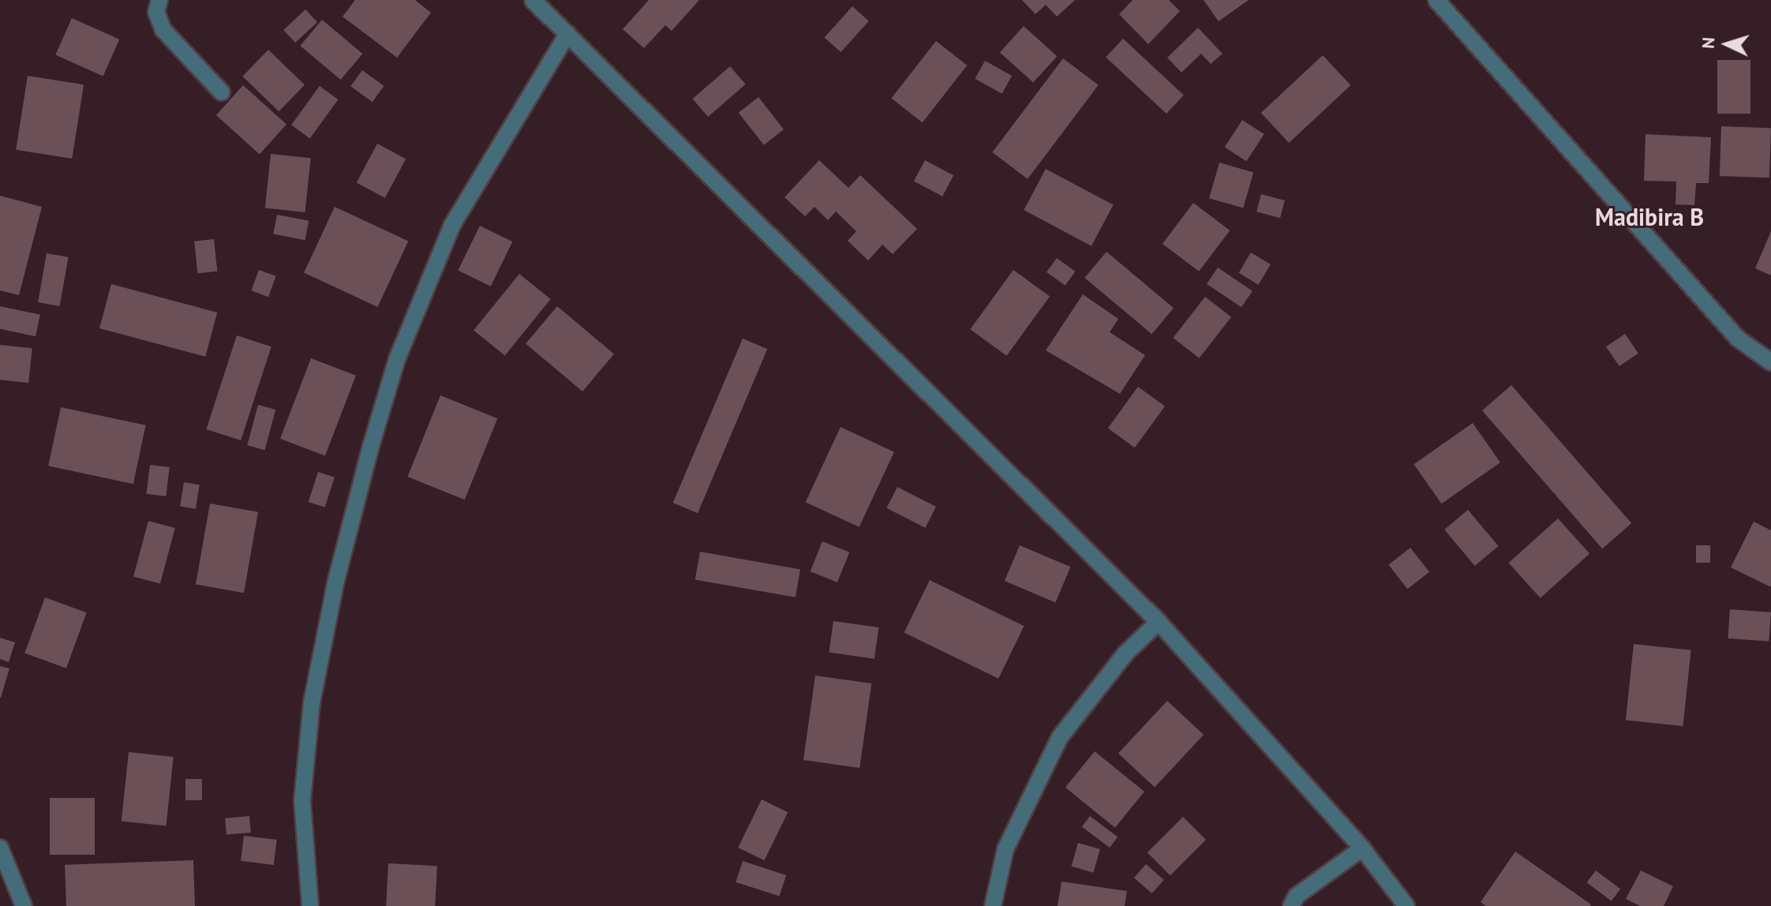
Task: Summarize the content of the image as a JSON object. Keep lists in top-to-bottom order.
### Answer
{
  "districts": ["Madibira B"],
  "north": "left"
}
